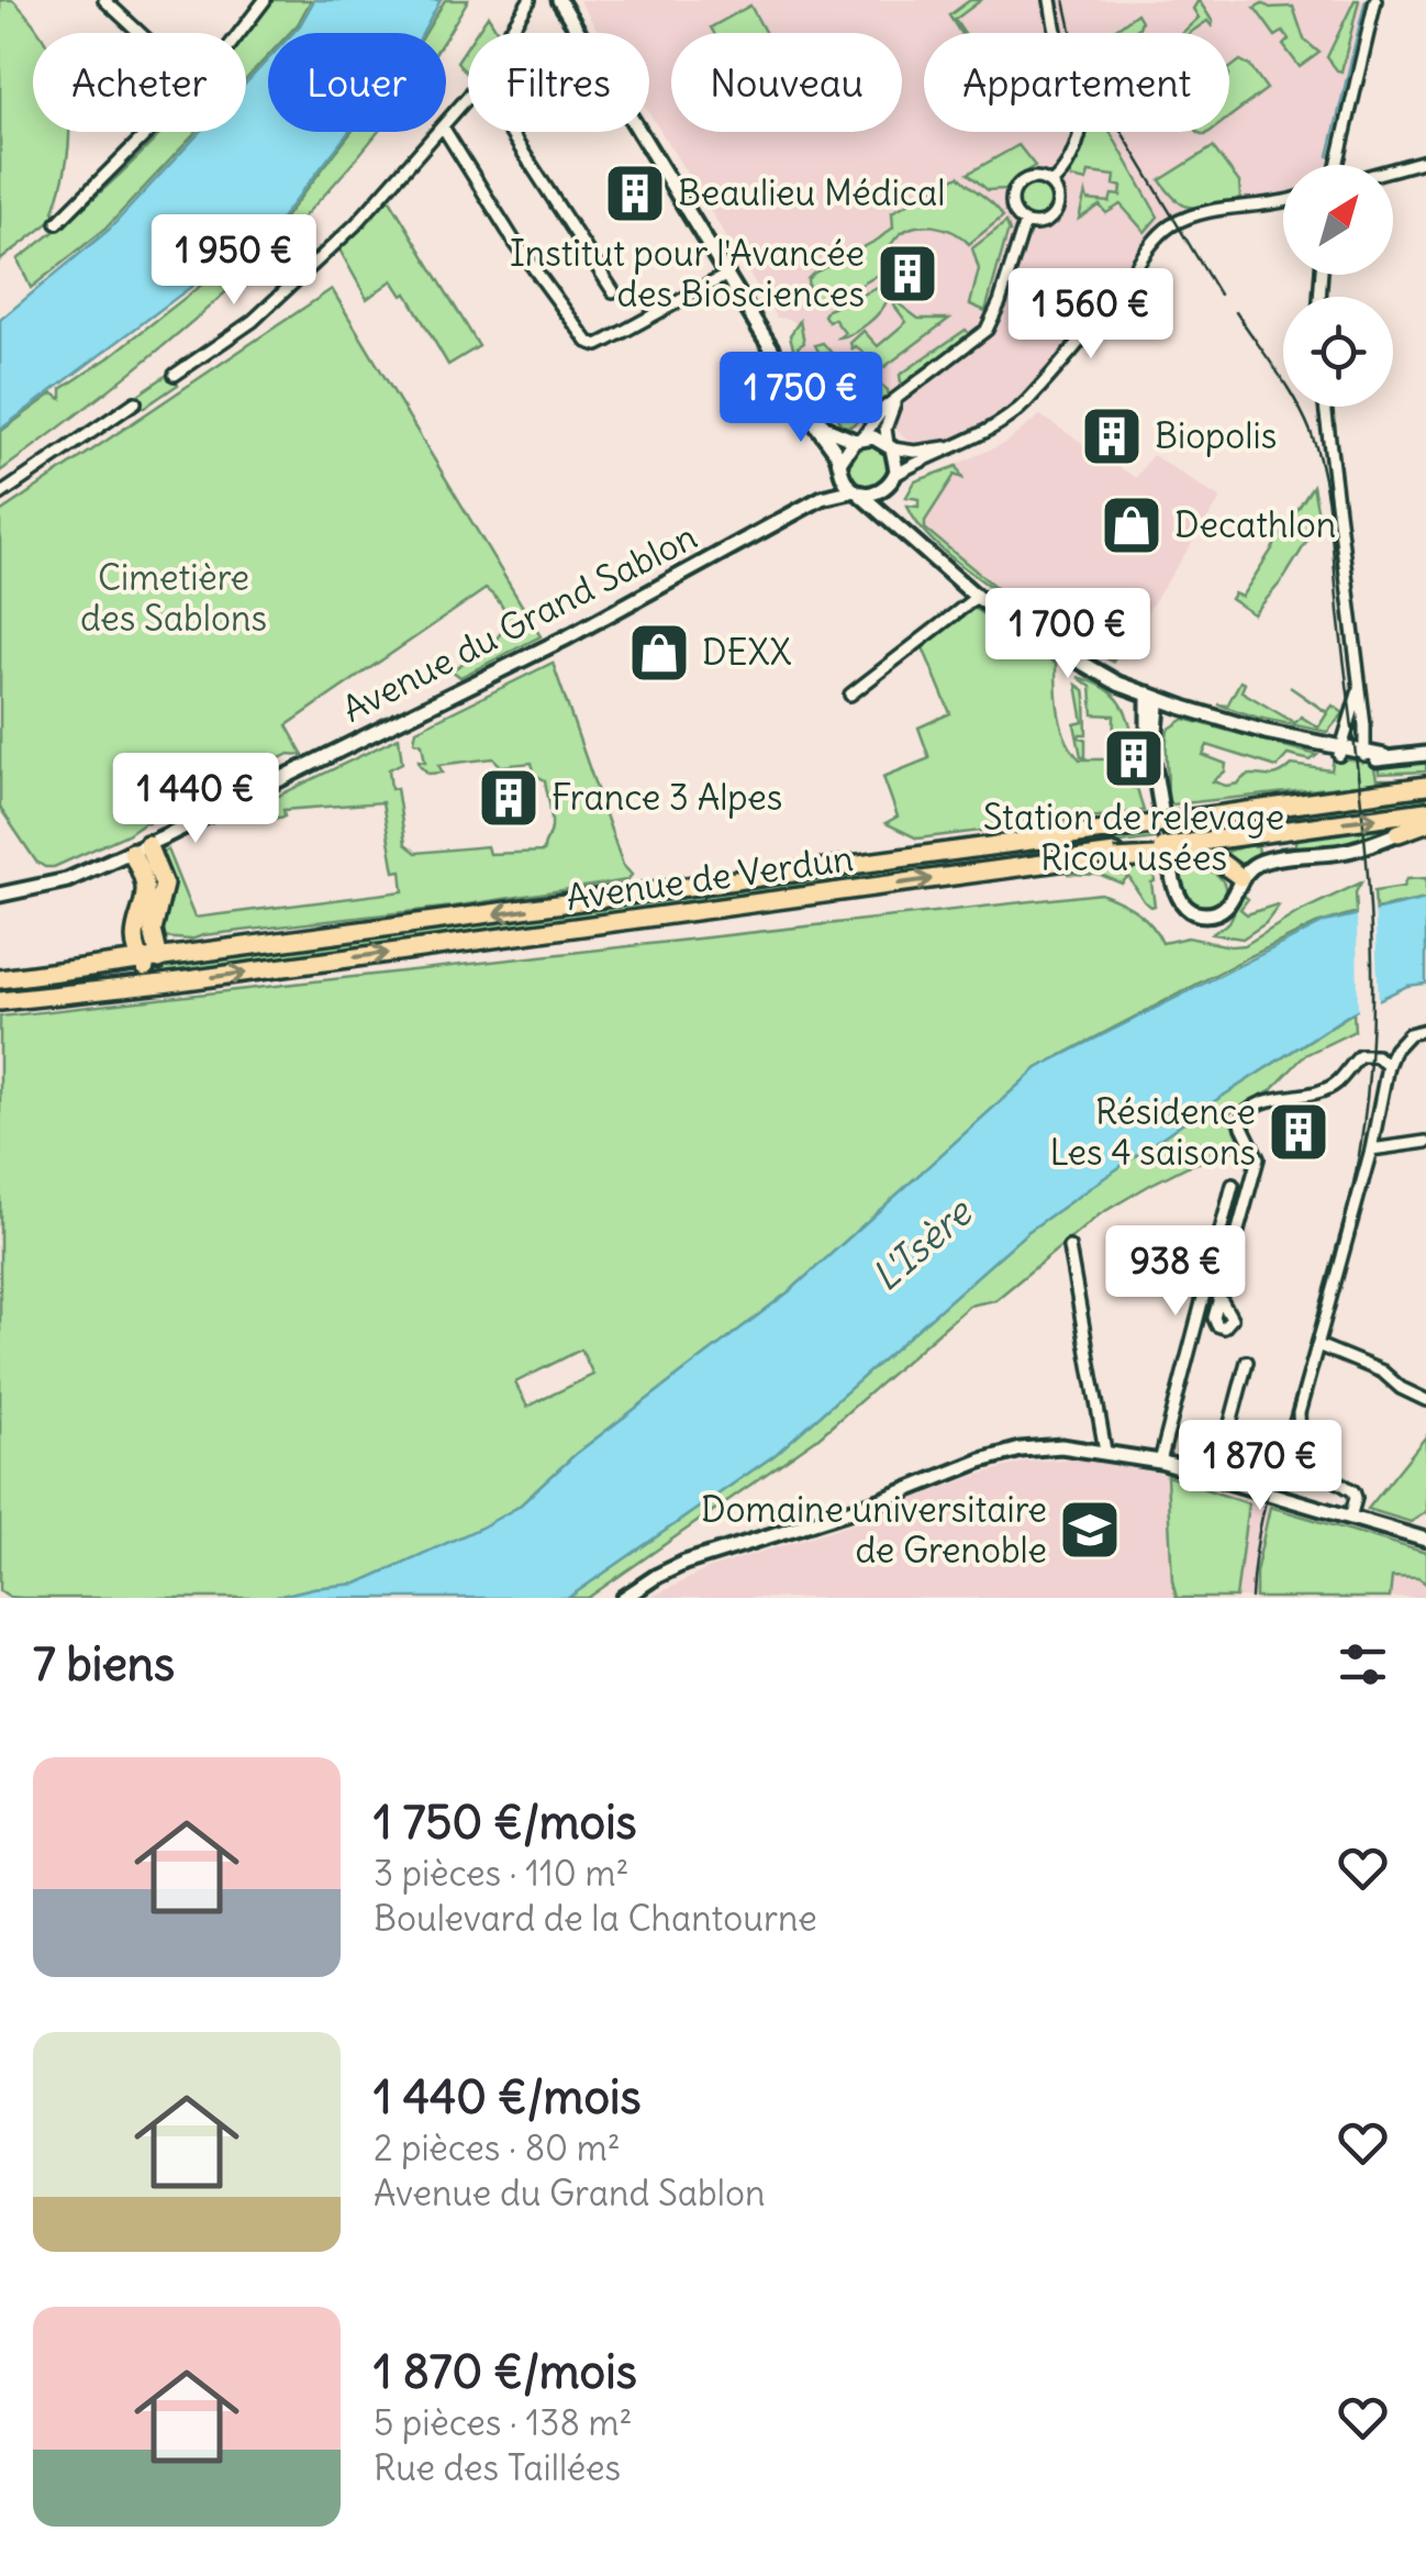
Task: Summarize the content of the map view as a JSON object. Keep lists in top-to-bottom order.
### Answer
{
  "streets": {
    "main road": ["Avenue de Verdun"],
    "street": ["Avenue du Grand Sablon"]
  },
  "water": ["L'Isère"],
  "parks": ["Cimetière des Sablons"],
  "places": {
    "building": [
      "Beaulieu Médical",
      "Institut pour l'Avancée des Biosciences",
      "Biopolis",
      "Station de relevage Ricou usées",
      "France 3 Alpes",
      "Résidence Les 4 saisons"
    ],
    "shop": ["Decathlon", "DEXX"],
    "school or university": ["Domaine universitaire de Grenoble"]
  },
  "north": "top right",
  "page": {
    "chip": [
      "Acheter",
      "Louer",
      "Filtres",
      "Nouveau",
      "Appartement"
    ],
    "price": [
      "1 950 €",
      "1 560 €",
      "1 750 €",
      "1 700 €",
      "1 440 €",
      "938 €",
      "1 870 €"
    ],
    "heading": "7 biens",
    "list": [
      {
        "name": "1 750 €/mois",
        "note": "3 pièces · 110 m² · Boulevard de la Chantourne"
      },
      {
        "name": "1 440 €/mois",
        "note": "2 pièces · 80 m² · Avenue du Grand Sablon"
      },
      {
        "name": "1 870 €/mois",
        "note": "5 pièces · 138 m² · Rue des Taillées"
      }
    ]
  }
}
